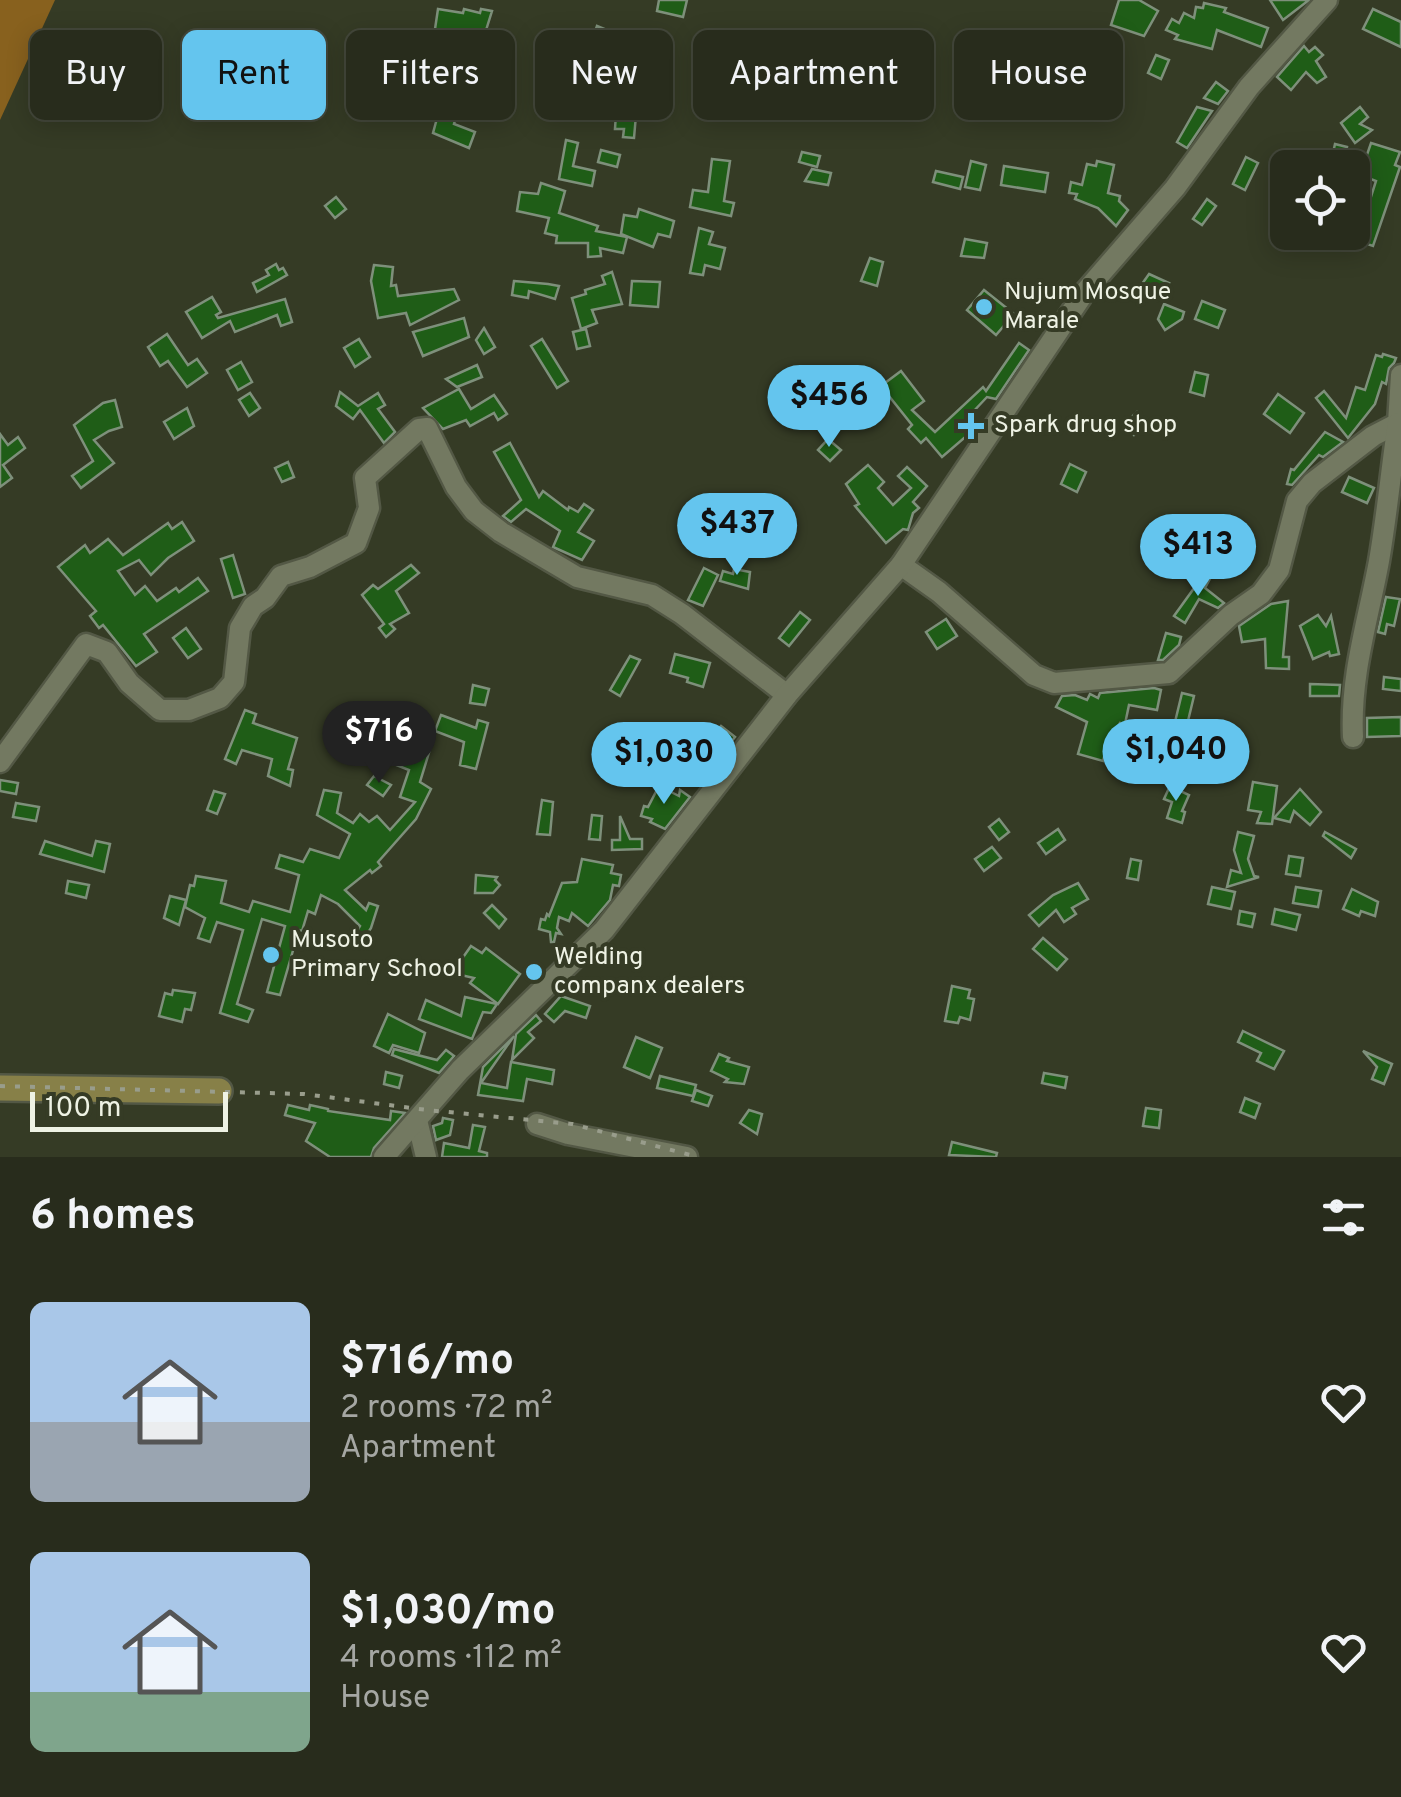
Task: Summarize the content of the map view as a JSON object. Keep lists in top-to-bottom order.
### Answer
{
  "places": {
    "other": ["Nujum Mosque Marale", "Musoto Primary School", "Welding companx dealers"],
    "health": ["Spark drug shop"]
  },
  "scale_bar": "100 m",
  "page": {
    "chip": [
      "Buy",
      "Rent",
      "Filters",
      "New",
      "Apartment",
      "House"
    ],
    "price": [
      "$456",
      "$437",
      "$413",
      "$716",
      "$1,040",
      "$1,030"
    ],
    "scale": "100 m",
    "heading": "6 homes",
    "list": [
      {
        "name": "$716/mo",
        "note": "2 rooms · 72 m² · Apartment"
      },
      {
        "name": "$1,030/mo",
        "note": "4 rooms · 112 m² · House"
      }
    ]
  }
}
